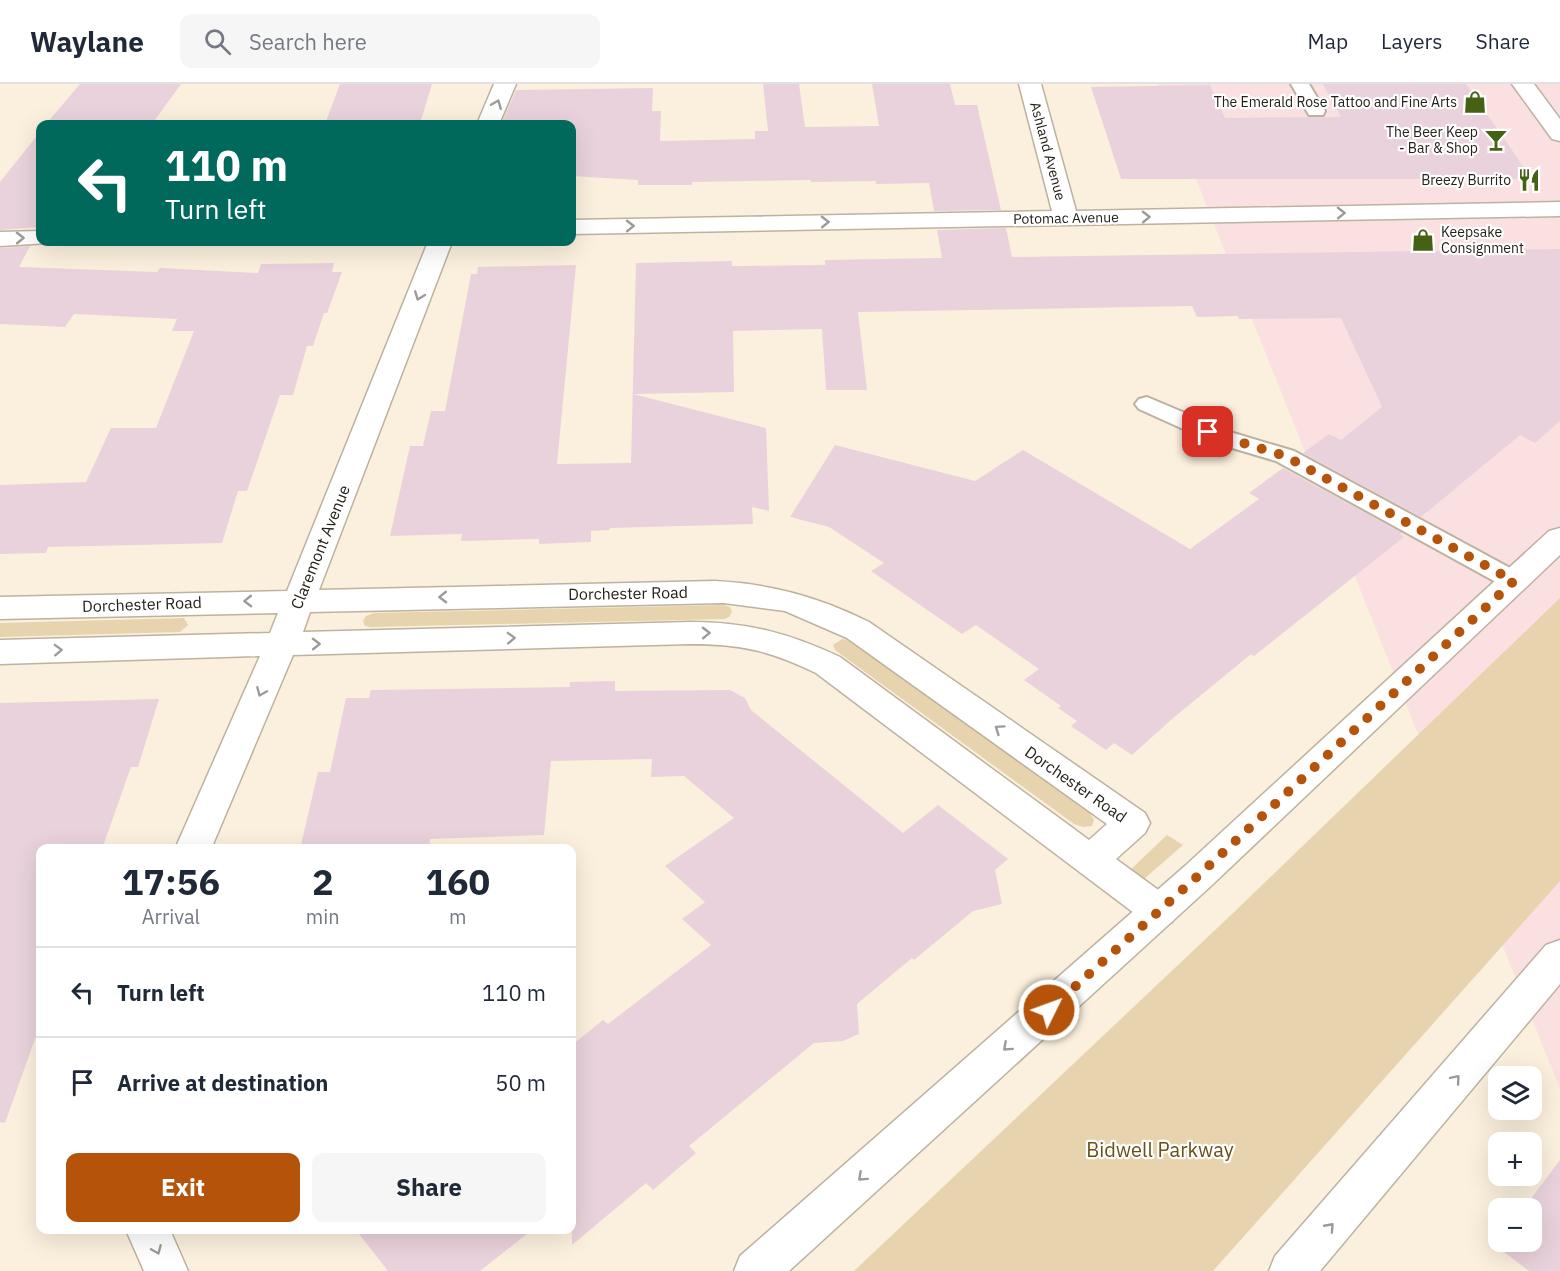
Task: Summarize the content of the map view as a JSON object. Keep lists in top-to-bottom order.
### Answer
{
  "streets": {
    "street": [
      "Ashland Avenue",
      "Potomac Avenue",
      "Claremont Avenue",
      "Dorchester Road"
    ]
  },
  "crossings": [
    ["Ashland Avenue", "Potomac Avenue"],
    ["Claremont Avenue", "Dorchester Road"]
  ],
  "one_way": ["Potomac Avenue", "Claremont Avenue"],
  "parks": ["Bidwell Parkway"],
  "places": {
    "shop": ["The Emerald Rose Tattoo and Fine Arts", "Keepsake Consignment"],
    "bar": ["The Beer Keep - Bar & Shop"],
    "restaurant": ["Breezy Burrito"]
  },
  "page": {
    "header": "Waylane",
    "search": "Search here",
    "nav": ["Map", "Layers", "Share"],
    "turn": ["110 m", "Turn left"],
    "eta": [
      "17:56",
      "Arrival",
      "2",
      "min",
      "160",
      "m"
    ],
    "list": [
      {
        "name": "Turn left",
        "value": "110 m"
      },
      {
        "name": "Arrive at destination",
        "value": "50 m"
      }
    ],
    "map_buttons": ["+", "−"],
    "buttons": ["Exit", "Share"]
  }
}
